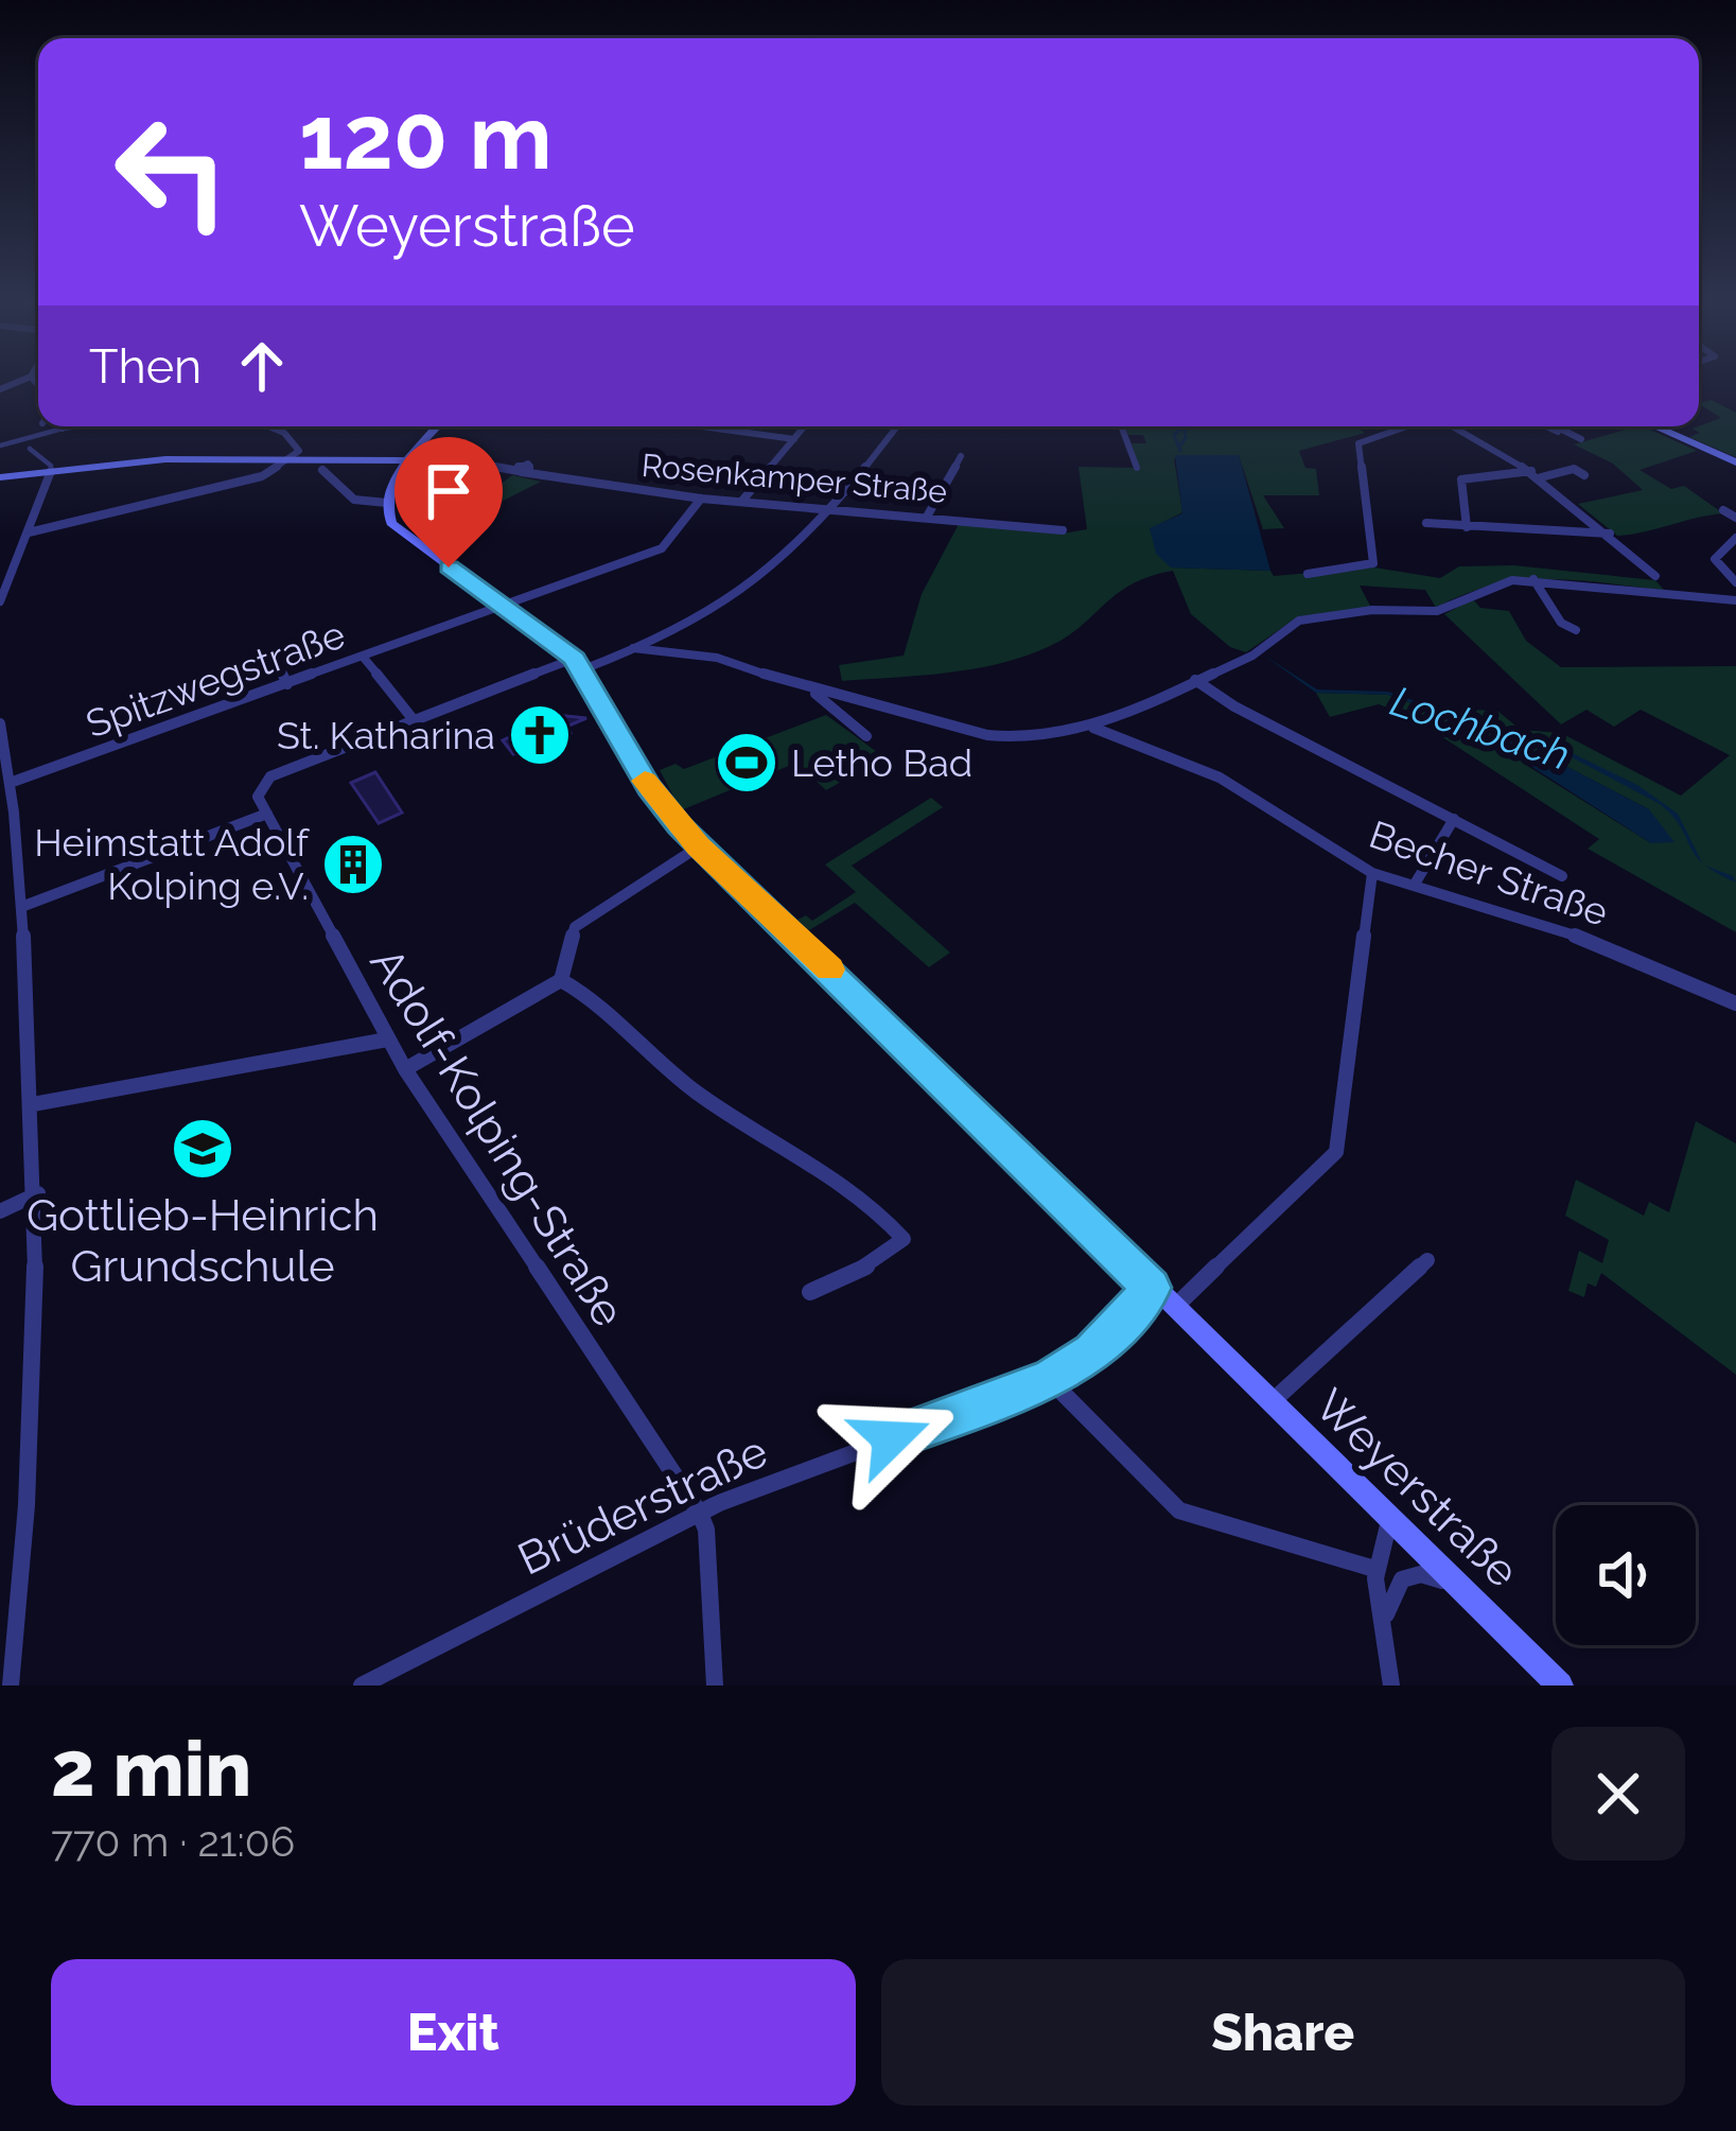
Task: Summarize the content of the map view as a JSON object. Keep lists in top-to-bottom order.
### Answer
{
  "streets": {
    "main road": ["Weyerstraße"],
    "street": [
      "Rosenkamper Straße",
      "Spitzwegstraße",
      "Becher Straße",
      "Adolf-Kolping-Straße",
      "Brüderstraße"
    ]
  },
  "crossings": [
    ["Rosenkamper Straße", "Spitzwegstraße"],
    ["Adolf-Kolping-Straße", "Brüderstraße"],
    ["Weyerstraße", "Brüderstraße"]
  ],
  "water": ["Lochbach"],
  "places": {
    "church": ["St. Katharina"],
    "sports": ["Letho Bad"],
    "building": ["Heimstatt Adolf Kolping e.V."],
    "school or university": ["Gottlieb-Heinrich Grundschule"]
  },
  "page": {
    "turn": ["120 m", "Weyerstraße"],
    "then": "Then",
    "heading": ["2 min", "770 m · 21:06"],
    "buttons": ["Exit", "Share"]
  }
}
